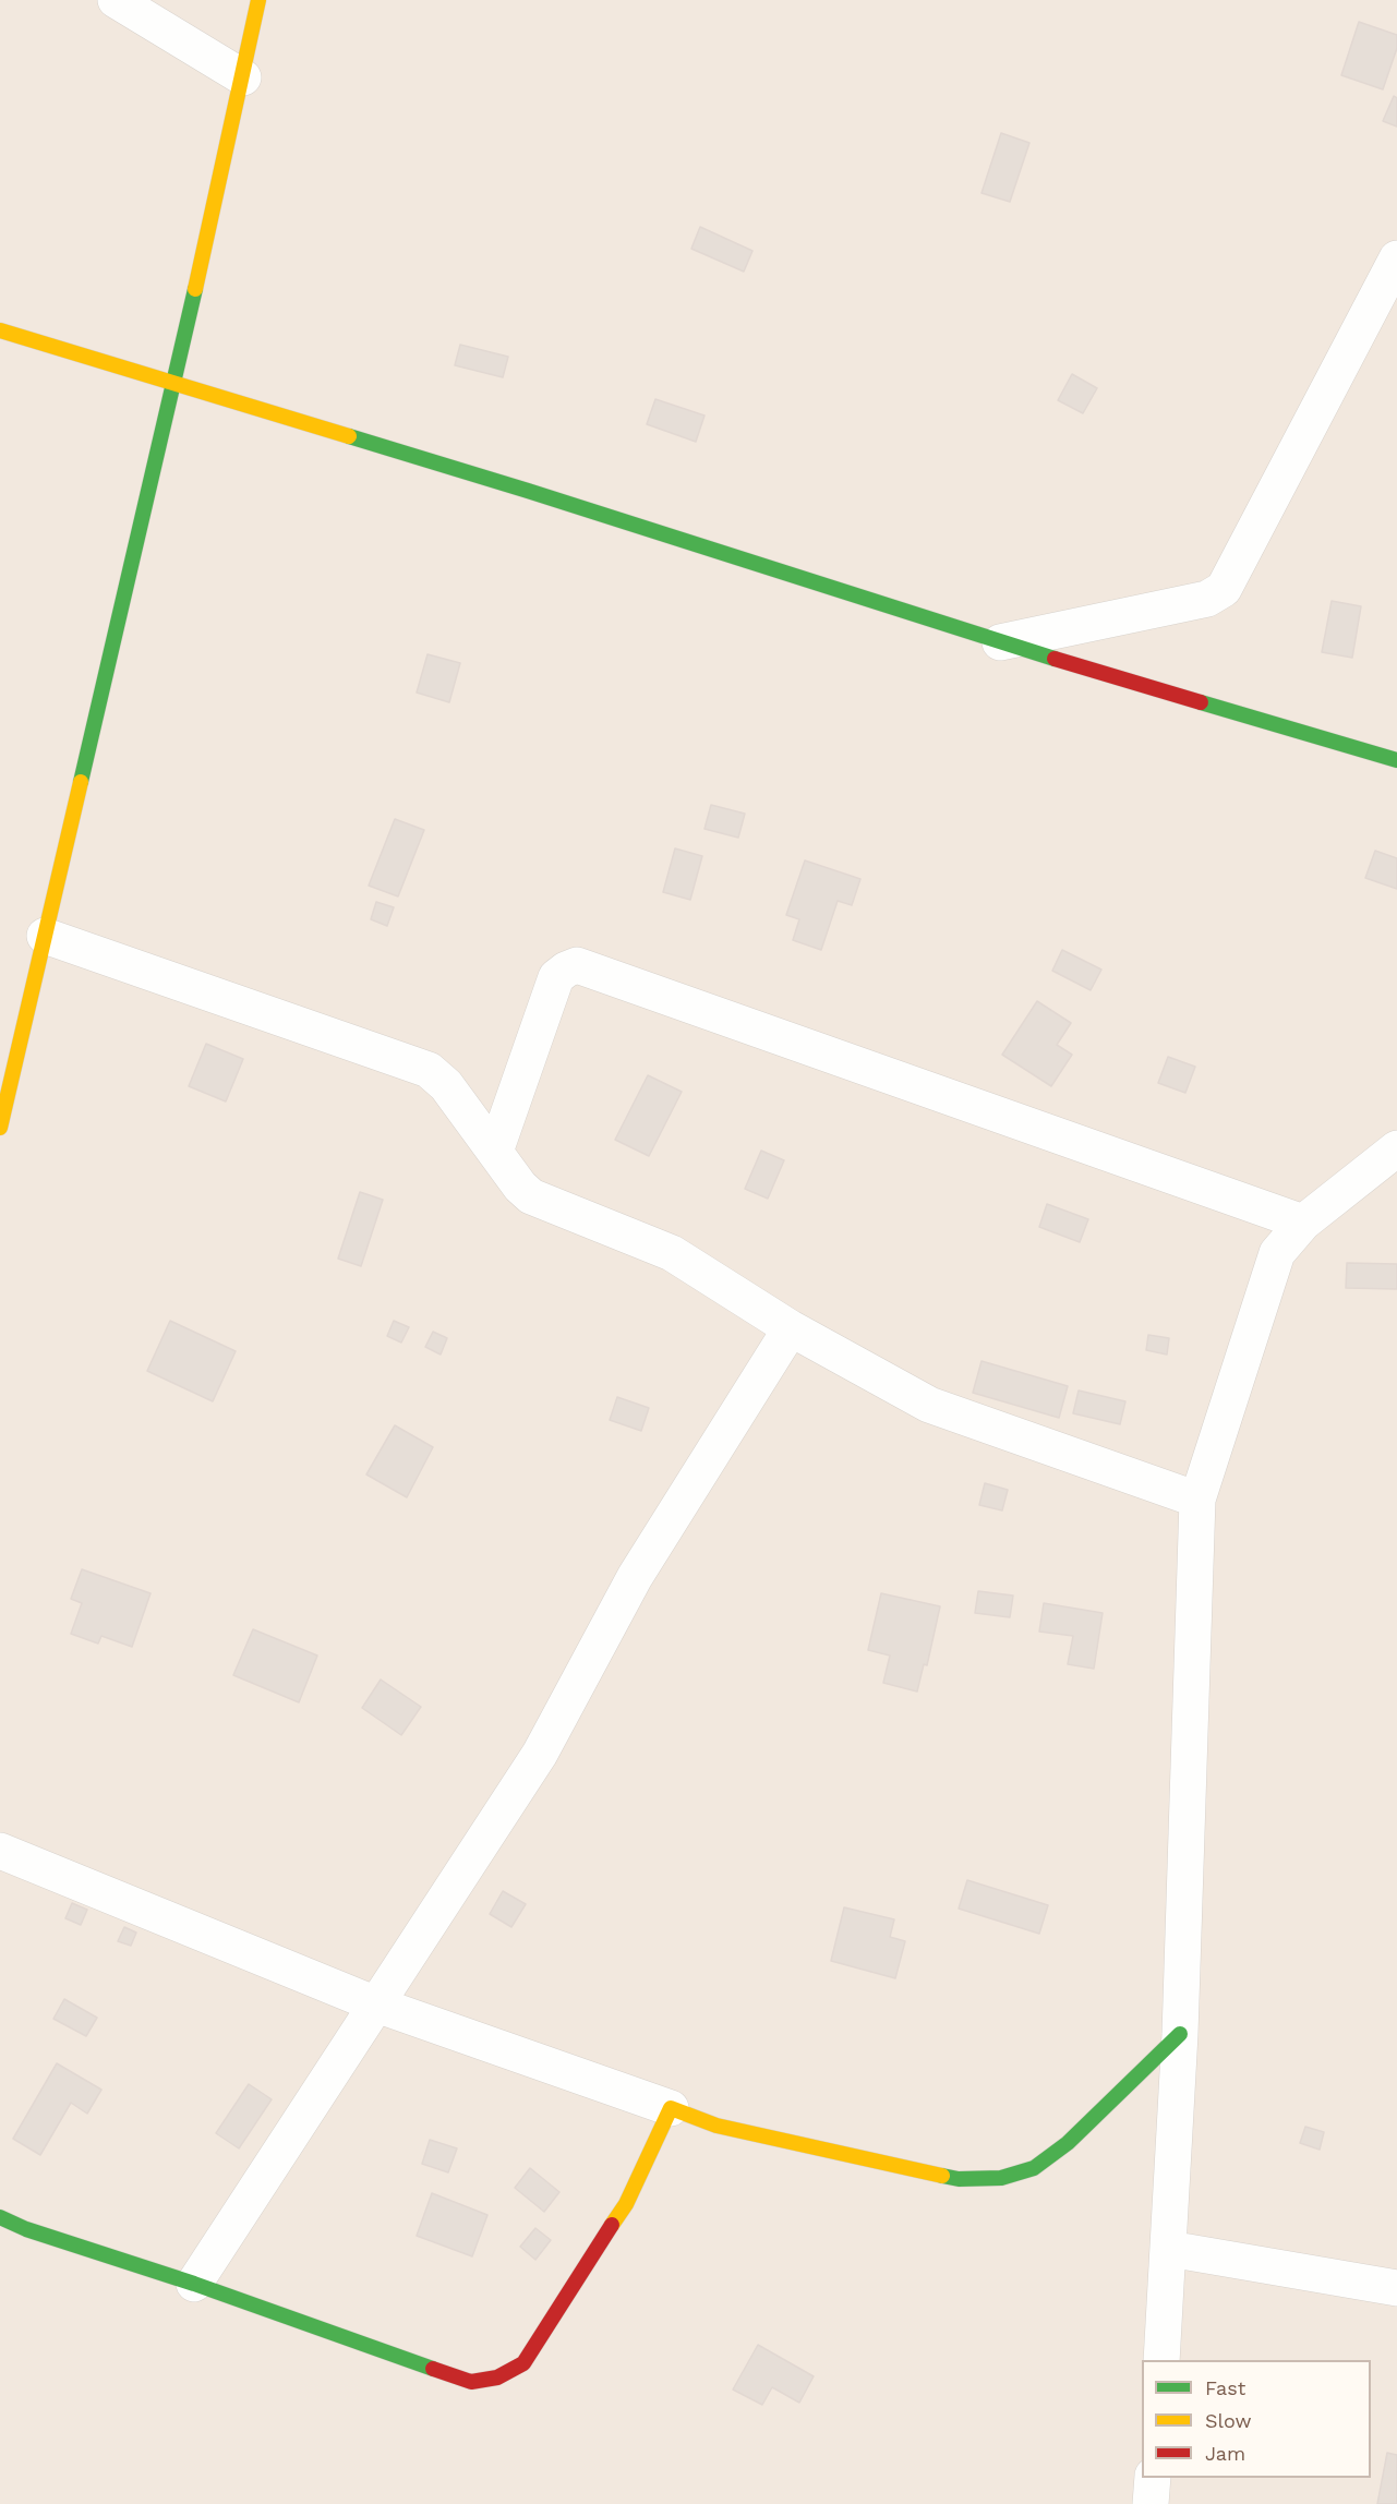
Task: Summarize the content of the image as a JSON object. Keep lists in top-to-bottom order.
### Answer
{
  "legend": ["Fast", "Slow", "Jam"]
}
